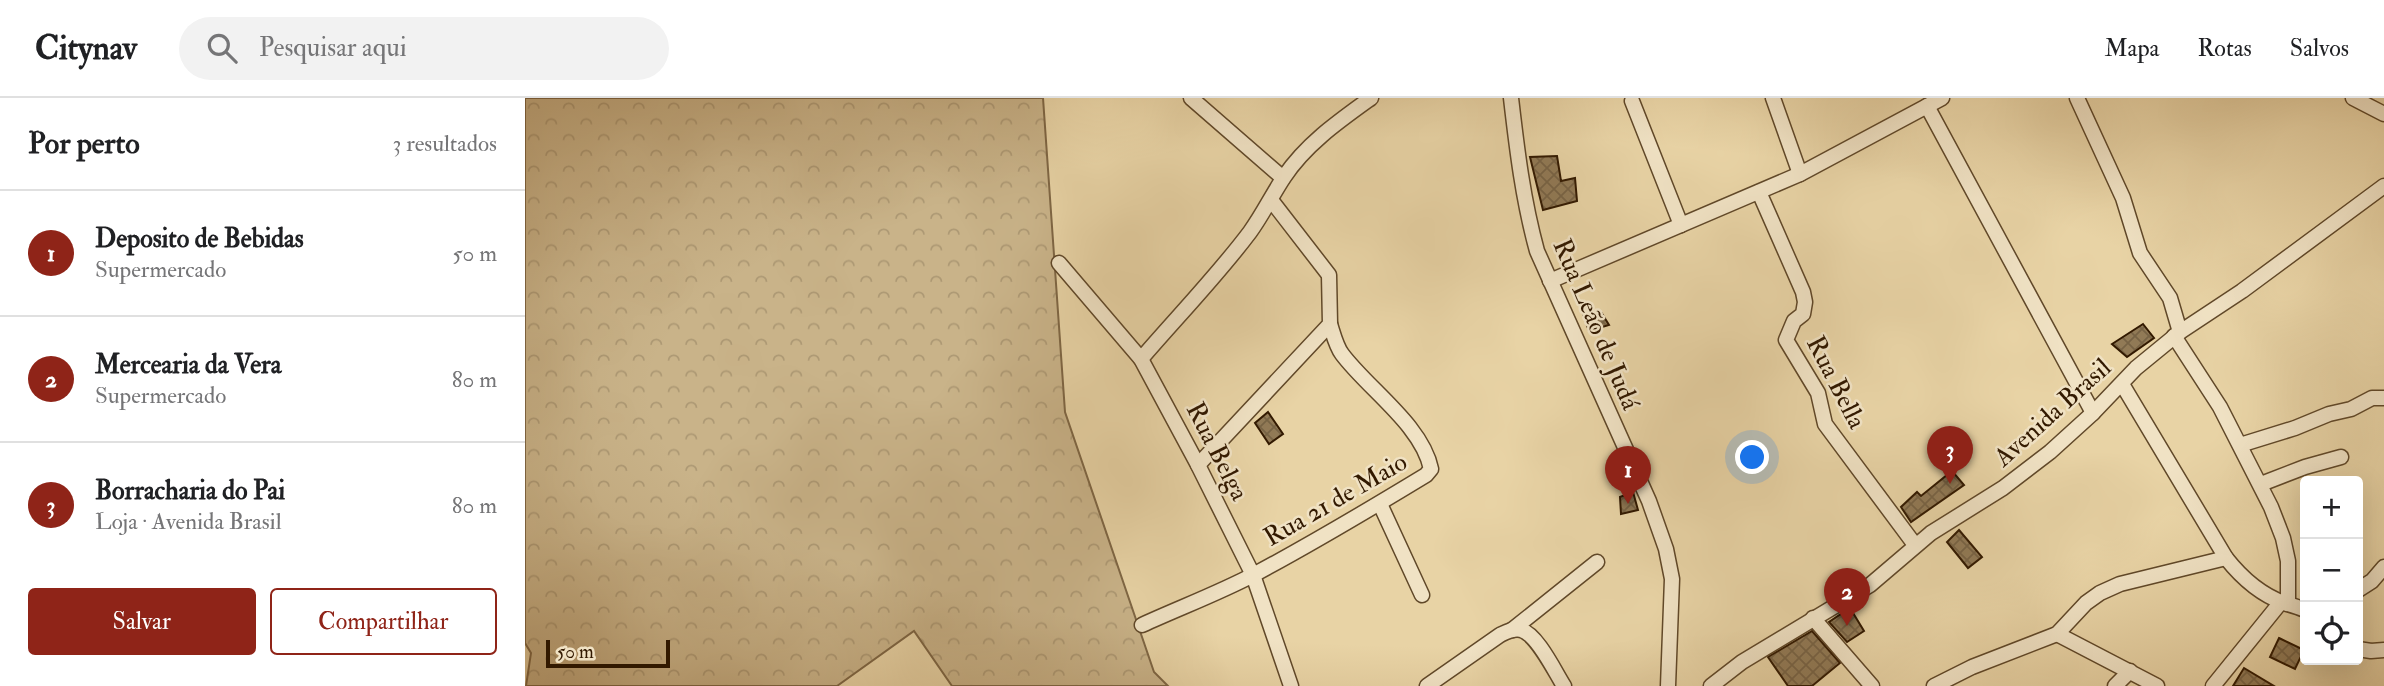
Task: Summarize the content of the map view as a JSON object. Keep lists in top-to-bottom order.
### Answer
{
  "streets": {
    "street": [
      "Rua Leão de Judá",
      "Rua Bella",
      "Avenida Brasil",
      "Rua Belga",
      "Rua 21 de Maio"
    ]
  },
  "crossings": [
    ["Rua Bella", "Avenida Brasil"],
    ["Rua Belga", "Rua 21 de Maio"]
  ],
  "scale_bar": "50 m",
  "page": {
    "header": "Citynav",
    "search": "Pesquisar aqui",
    "nav": ["Mapa", "Rotas", "Salvos"],
    "heading": ["Por perto", "3 resultados"],
    "list": [
      {
        "mark": "1",
        "name": "Deposito de Bebidas",
        "note": "Supermercado",
        "value": "50 m"
      },
      {
        "mark": "2",
        "name": "Mercearia da Vera",
        "note": "Supermercado",
        "value": "80 m"
      },
      {
        "mark": "3",
        "name": "Borracharia do Pai",
        "note": "Loja · Avenida Brasil",
        "value": "80 m"
      }
    ],
    "pins": ["3", "1", "2"],
    "map_buttons": ["+", "−"],
    "buttons": ["Salvar", "Compartilhar"],
    "scale": "50 m"
  }
}
